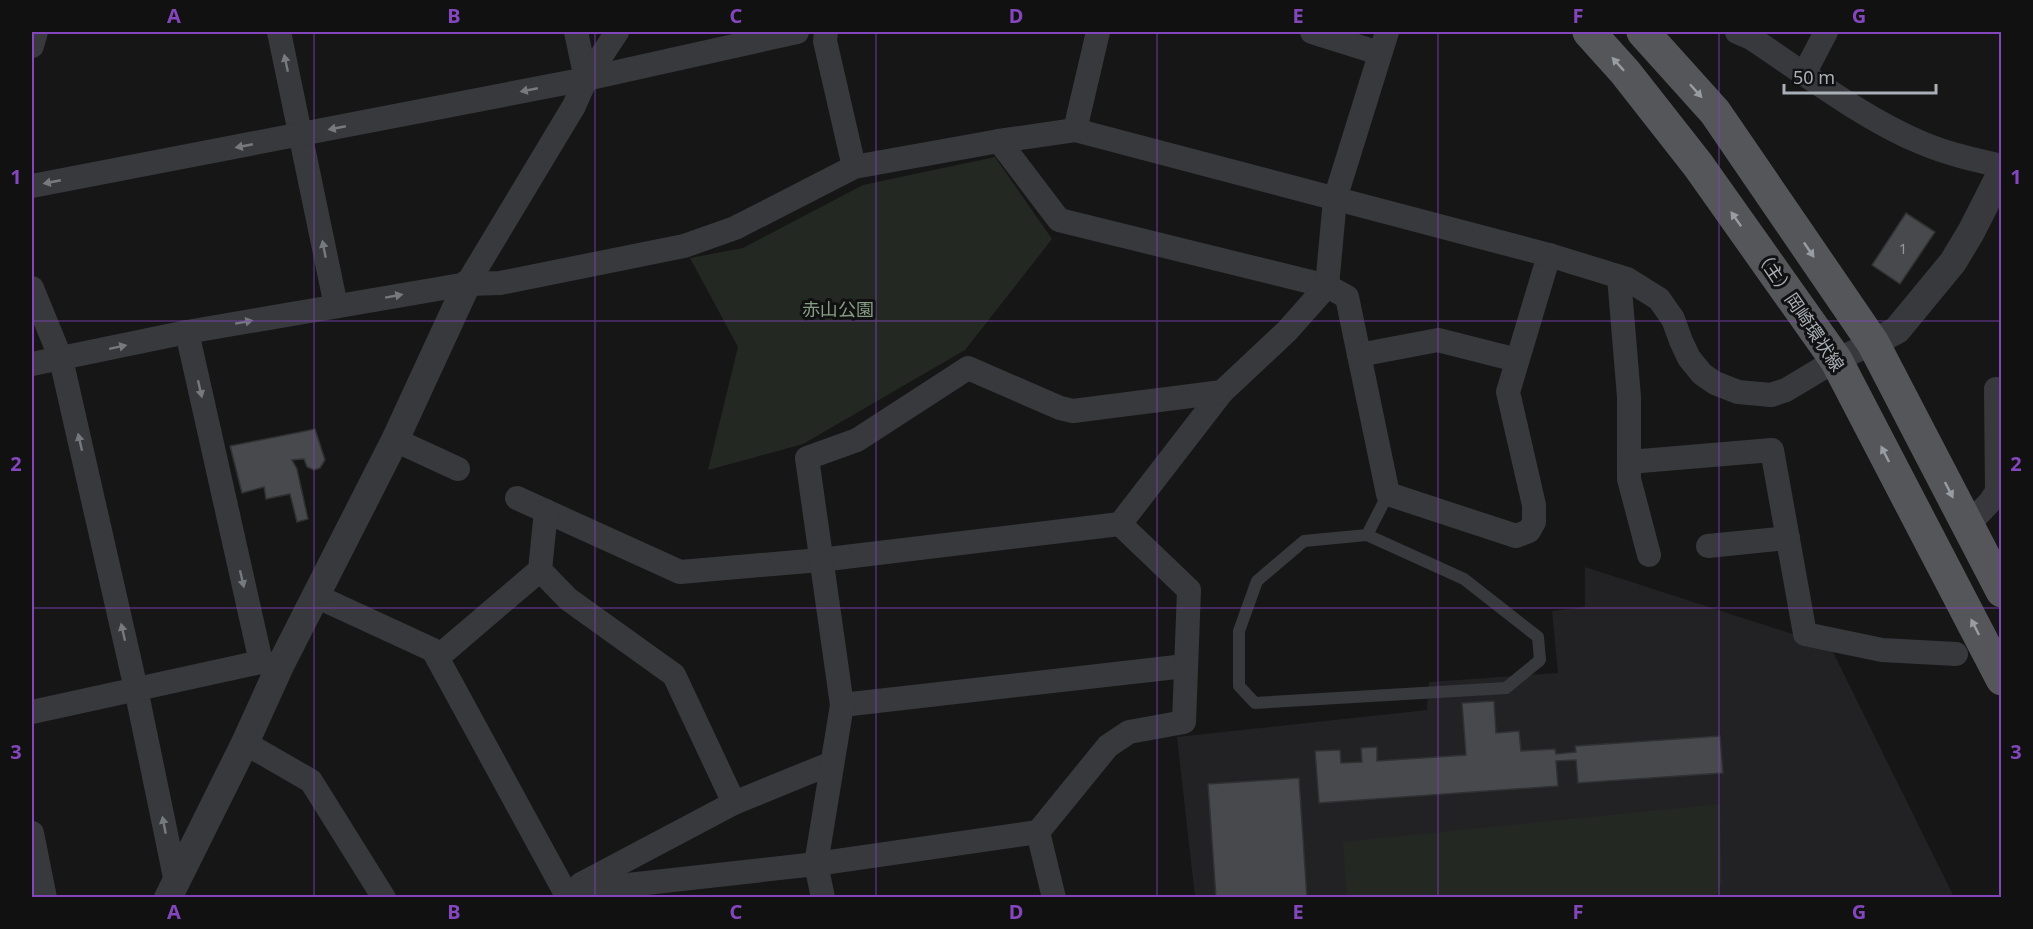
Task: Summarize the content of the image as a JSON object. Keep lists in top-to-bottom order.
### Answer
{
  "streets": {
    "main road": ["（主）岡崎環状線"]
  },
  "parks": ["赤山公園"],
  "house_numbers": ["1"],
  "scale_bar": "50 m",
  "grid": {
    "columns": [
      "A",
      "B",
      "C",
      "D",
      "E",
      "F",
      "G"
    ],
    "rows": ["1", "2", "3"]
  }
}
